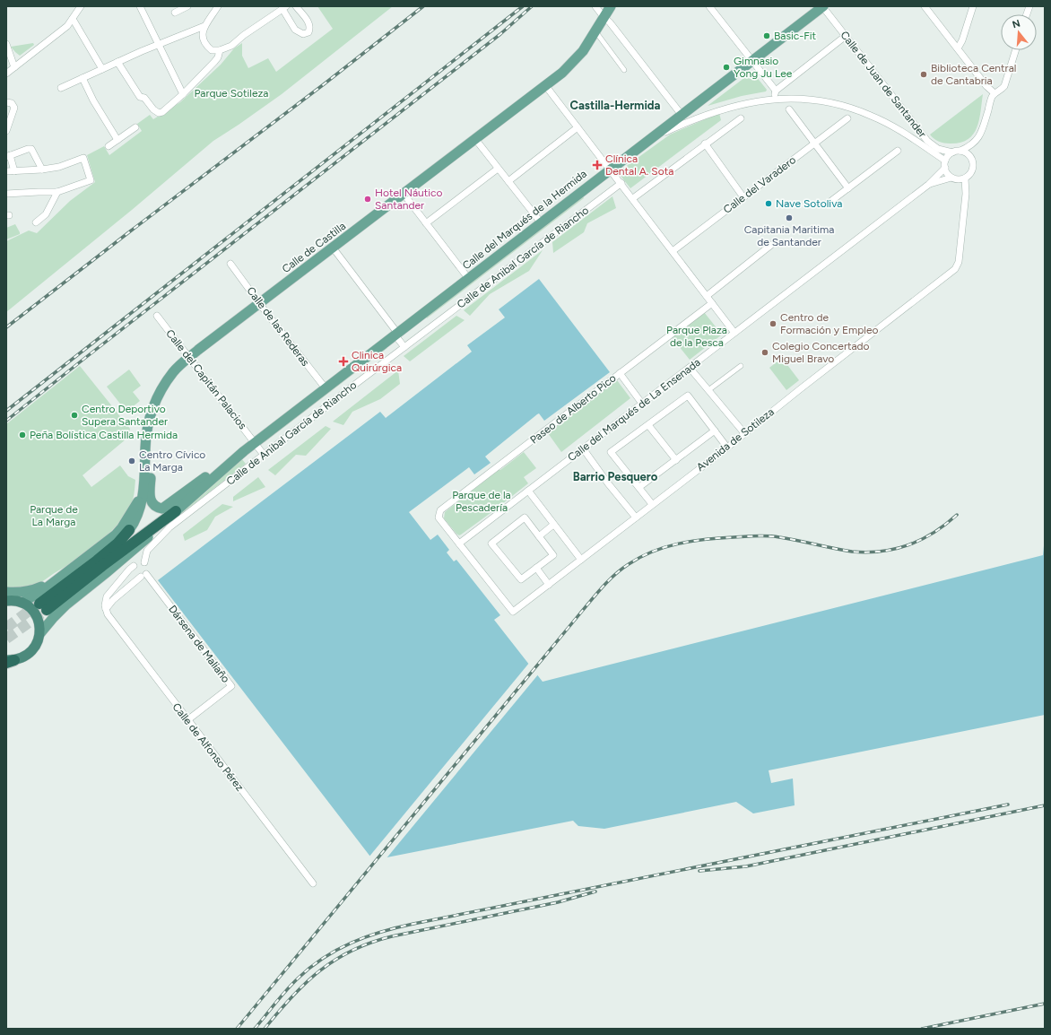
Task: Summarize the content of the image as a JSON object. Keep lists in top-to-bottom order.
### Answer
{
  "streets": {
    "main road": ["Calle del Marqués de la Hermida", "Calle de Castilla"],
    "street": [
      "Calle de Juan de Santander",
      "Calle del Varadero",
      "Calle de Anibal García de Riancho",
      "Calle de las Rederas",
      "Calle del Capitán Palacios",
      "Paseo de Alberto Pico",
      "Calle del Marqués de La Ensenada",
      "Avenida de Sotileza",
      "Dársena de Maliaño",
      "Calle de Alfonso Pérez"
    ]
  },
  "crossings": [
    ["Calle de Juan de Santander", "Calle del Marqués de la Hermida"],
    ["Calle de Juan de Santander", "Calle del Marqués de La Ensenada"],
    ["Calle de Juan de Santander", "Avenida de Sotileza"],
    ["Calle del Marqués de la Hermida", "Calle de las Rederas"],
    ["Calle del Marqués de la Hermida", "Calle del Capitán Palacios"],
    ["Calle de Castilla", "Calle de las Rederas"],
    ["Calle de Castilla", "Calle del Capitán Palacios"],
    ["Paseo de Alberto Pico", "Calle del Marqués de La Ensenada"],
    ["Paseo de Alberto Pico", "Avenida de Sotileza"],
    ["Calle del Marqués de La Ensenada", "Avenida de Sotileza"],
    ["Dársena de Maliaño", "Calle de Alfonso Pérez"]
  ],
  "districts": ["Castilla-Hermida", "Barrio Pesquero"],
  "parks": [
    "Parque Sotileza",
    "Parque Plaza de la Pesca",
    "Parque de la Pescadería",
    "Parque de La Marga"
  ],
  "places": {
    "other": [
      "Basic-Fit",
      "Gimnasio Yong Ju Lee",
      "Biblioteca Central de Cantabria",
      "Hotel Náutico Santander",
      "Nave Sotoliva",
      "Capitania Maritima de Santander",
      "Centro de Formación y Empleo",
      "Colegio Concertado Miguel Bravo",
      "Centro Deportivo Supera Santander",
      "Peña Bolística Castilla Hermida",
      "Centro Cívico La Marga"
    ],
    "health": ["Clínica Dental A. Sota", "Clinica Quirúrgica"]
  },
  "north": "top"
}
